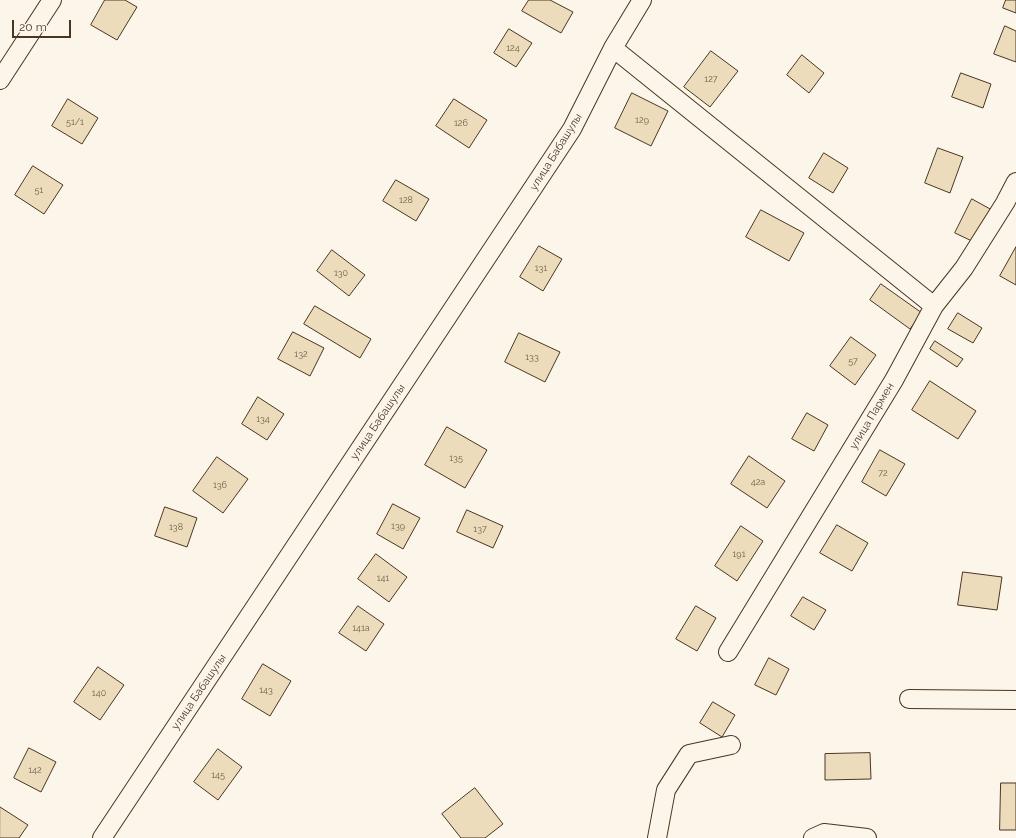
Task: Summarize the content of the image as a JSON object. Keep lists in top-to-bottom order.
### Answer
{
  "streets": {
    "street": ["улица Бабашулы", "улица Пармен"]
  },
  "house_numbers": [
    "124",
    "127",
    "129",
    "51/1",
    "126",
    "51",
    "128",
    "131",
    "130",
    "132",
    "133",
    "57",
    "134",
    "135",
    "72",
    "42а",
    "136",
    "139",
    "138",
    "137",
    "191",
    "141",
    "141а",
    "143",
    "140",
    "142",
    "145"
  ],
  "scale_bar": "20 m"
}
